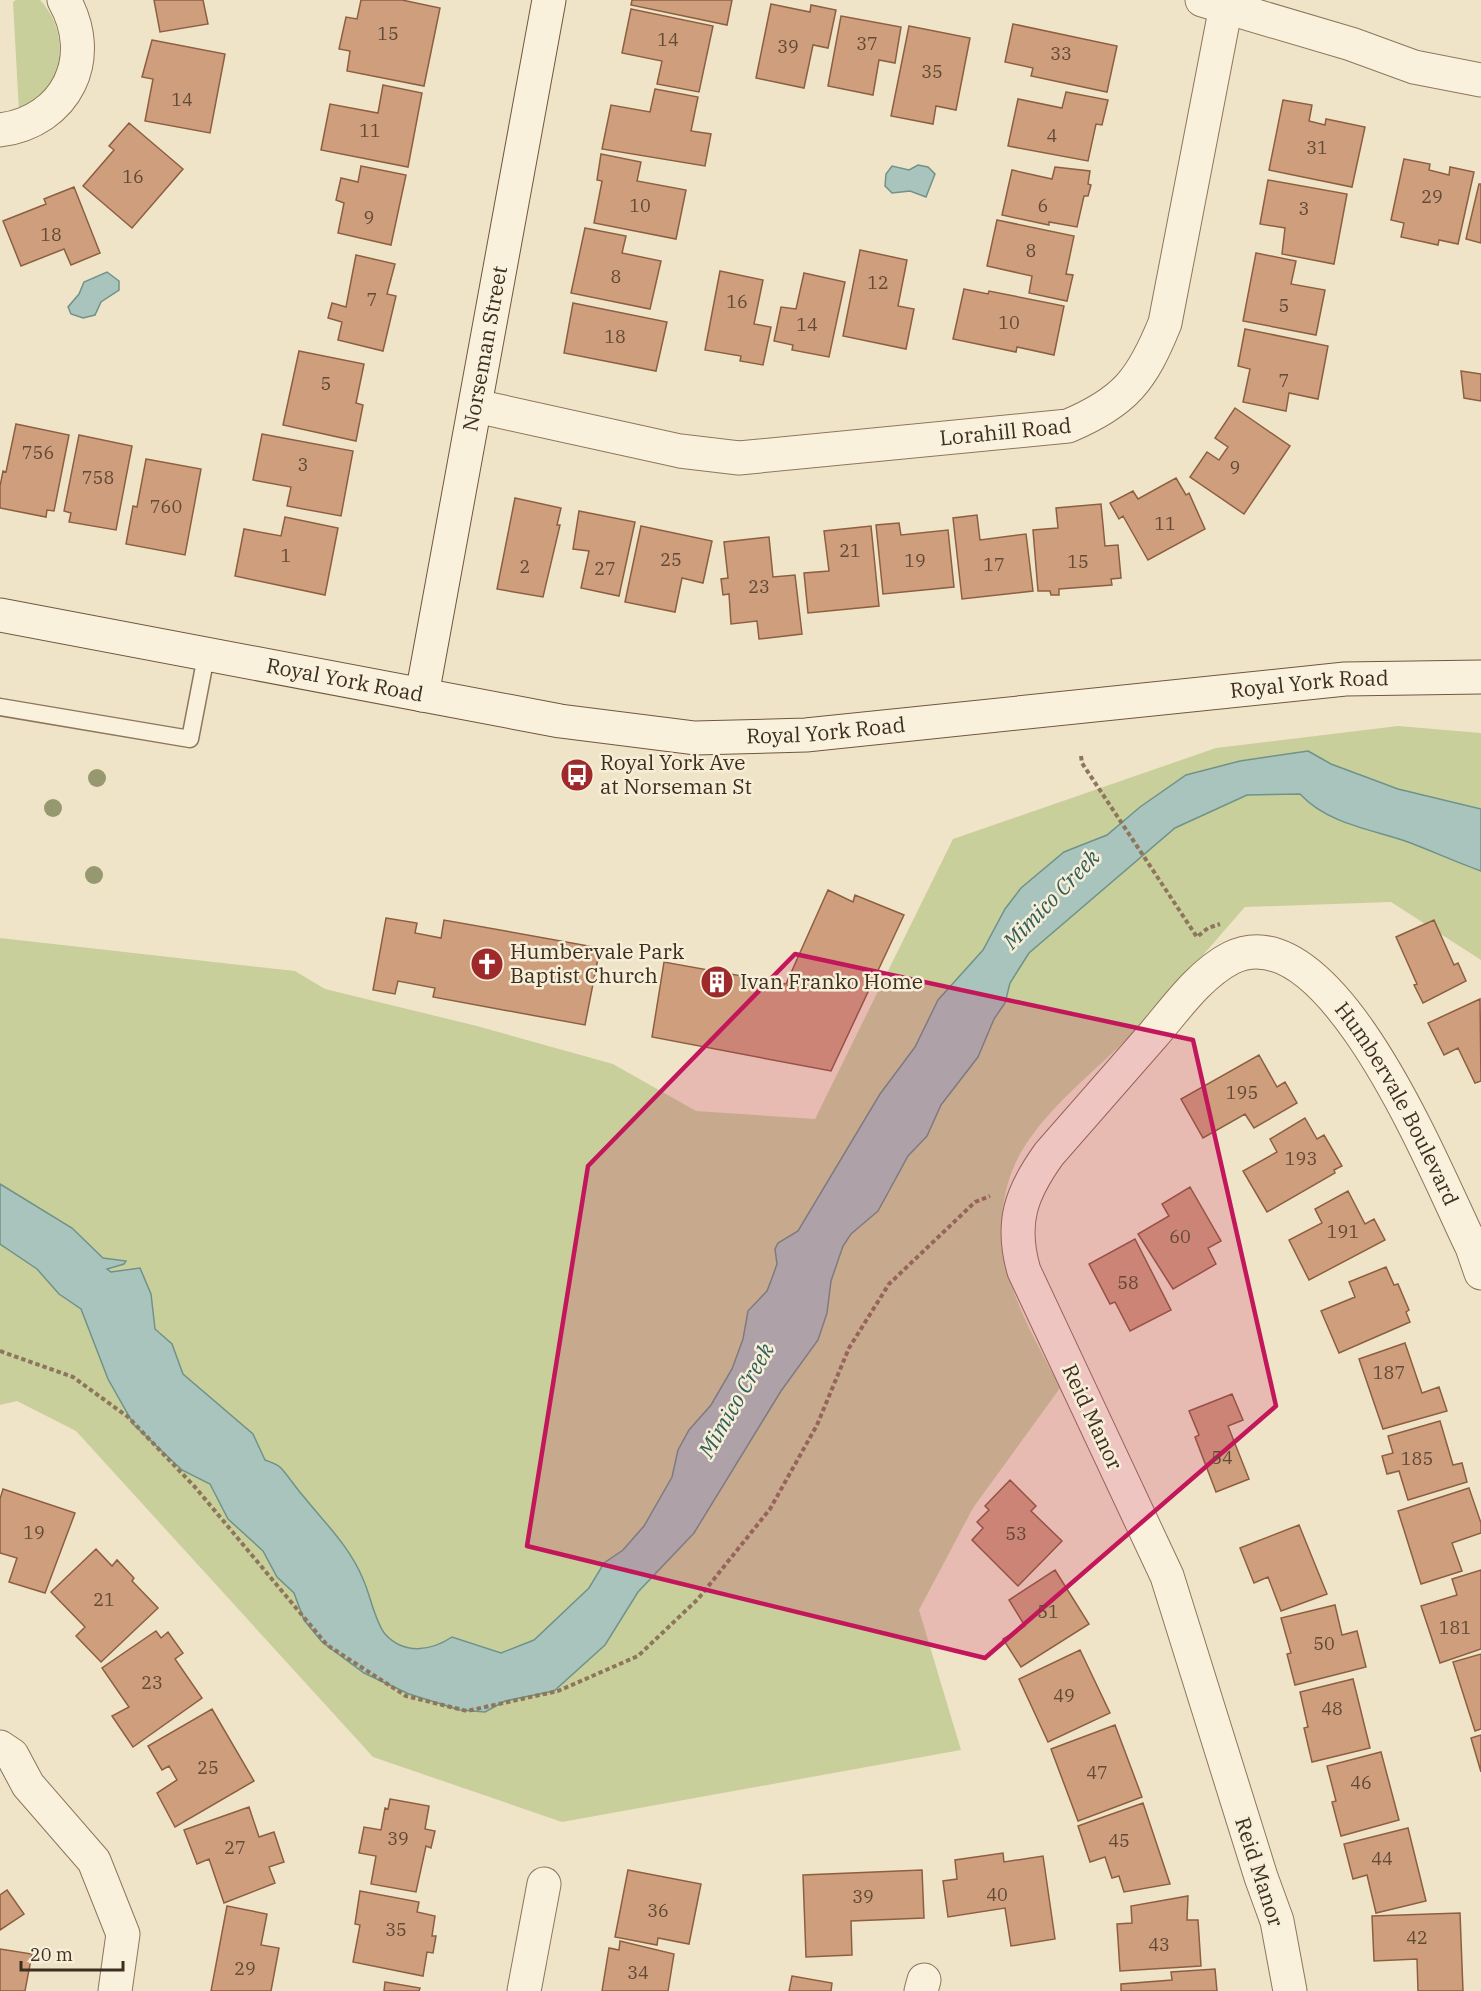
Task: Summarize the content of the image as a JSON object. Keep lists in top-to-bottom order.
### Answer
{
  "streets": {
    "street": [
      "Norseman Street",
      "Lorahill Road",
      "Royal York Road",
      "Humbervale Boulevard",
      "Reid Manor"
    ]
  },
  "crossings": [
    ["Norseman Street", "Lorahill Road"],
    ["Norseman Street", "Royal York Road"],
    ["Humbervale Boulevard", "Reid Manor"]
  ],
  "water": ["Mimico Creek"],
  "places": {
    "bus stop": ["Royal York Ave at Norseman St"],
    "church": ["Humbervale Park Baptist Church"],
    "building": ["Ivan Franko Home"]
  },
  "house_numbers": [
    "15",
    "14",
    "37",
    "39",
    "33",
    "35",
    "14",
    "11",
    "4",
    "31",
    "16",
    "29",
    "10",
    "6",
    "3",
    "9",
    "18",
    "8",
    "8",
    "12",
    "7",
    "16",
    "5",
    "10",
    "14",
    "18",
    "7",
    "5",
    "756",
    "3",
    "9",
    "758",
    "760",
    "11",
    "21",
    "1",
    "25",
    "19",
    "15",
    "17",
    "2",
    "27",
    "23",
    "195",
    "193",
    "191",
    "60",
    "58",
    "187",
    "54",
    "185",
    "19",
    "53",
    "21",
    "51",
    "181",
    "50",
    "23",
    "49",
    "48",
    "25",
    "47",
    "46",
    "39",
    "45",
    "27",
    "44",
    "40",
    "39",
    "36",
    "35",
    "42",
    "43",
    "29",
    "34"
  ],
  "scale_bar": "20 m"
}
